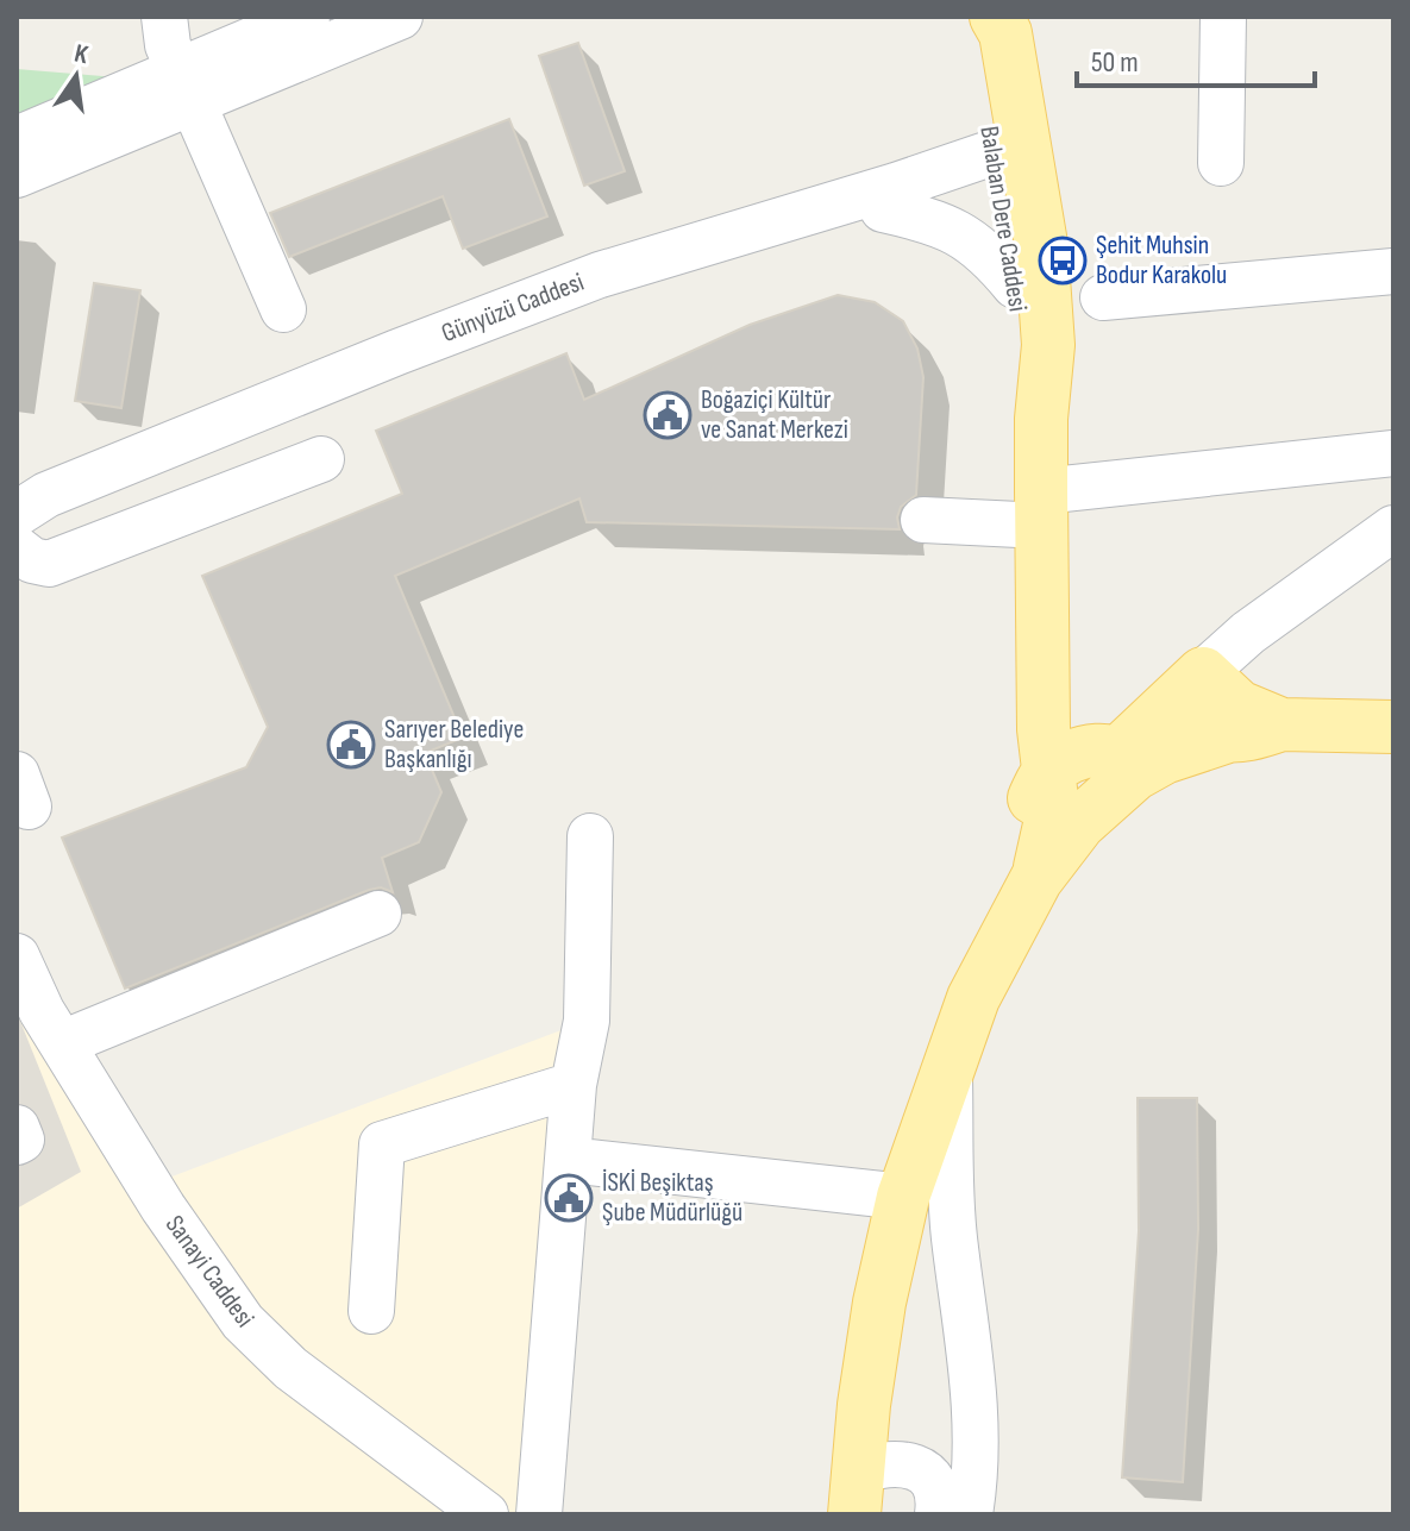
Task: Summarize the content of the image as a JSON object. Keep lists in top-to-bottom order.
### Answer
{
  "streets": {
    "main road": ["Balaban Dere Caddesi"],
    "street": ["Günyüzü Caddesi", "Sanayi Caddesi"]
  },
  "crossings": [
    ["Balaban Dere Caddesi", "Günyüzü Caddesi"]
  ],
  "places": {
    "bus stop": ["Şehit Muhsin Bodur Karakolu"],
    "public building": ["Boğaziçi Kültür ve Sanat Merkezi", "Sarıyer Belediye Başkanlığı", "İSKİ Beşiktaş Şube Müdürlüğü"]
  },
  "scale_bar": "50 m",
  "north": "top"
}
